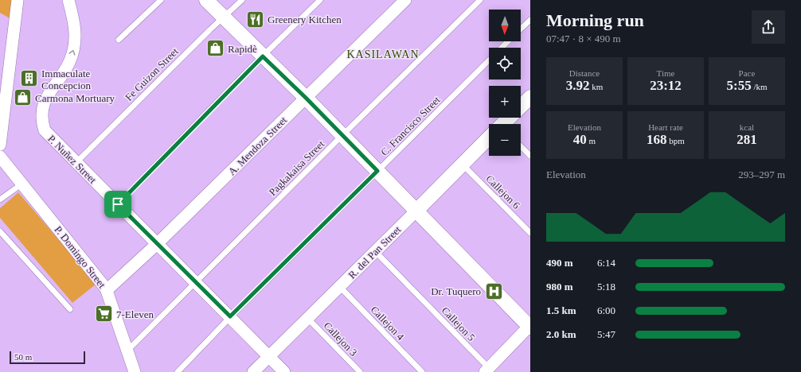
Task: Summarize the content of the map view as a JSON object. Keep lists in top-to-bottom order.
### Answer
{
  "streets": {
    "street": [
      "A. Mendoza Street",
      "P. Nuñez Street",
      "R. del Pan Street",
      "P. Domingo Street"
    ],
    "lane": [
      "Fe Guizon Street",
      "C. Francisco Street",
      "Pagkakaisa Street",
      "Callejon 6",
      "Callejon 4",
      "Callejon 5",
      "Callejon 3"
    ]
  },
  "crossings": [
    ["Fe Guizon Street", "P. Nuñez Street"],
    ["C. Francisco Street", "P. Nuñez Street"],
    ["A. Mendoza Street", "P. Nuñez Street"],
    ["A. Mendoza Street", "P. Domingo Street"],
    ["P. Nuñez Street", "Pagkakaisa Street"],
    ["P. Nuñez Street", "R. del Pan Street"],
    ["Pagkakaisa Street", "P. Domingo Street"],
    ["Callejon 6", "R. del Pan Street"],
    ["R. del Pan Street", "Callejon 4"],
    ["R. del Pan Street", "Callejon 5"],
    ["R. del Pan Street", "Callejon 3"]
  ],
  "districts": ["KASILAWAN"],
  "places": {
    "restaurant": ["Greenery Kitchen"],
    "shop": ["Rapidè", "Carmona Mortuary"],
    "building": ["Immaculate Concepcion"],
    "hospital": ["Dr. Tuquero"],
    "supermarket": ["7-Eleven"]
  },
  "scale_bar": "50 m",
  "north": "bottom",
  "page": {
    "heading": ["Morning run", "07:47 · 8 × 490 m"],
    "map_buttons": ["+", "−"],
    "stats": [
      ["Distance", "3.92 km"],
      ["Time", "23:12"],
      ["Pace", "5:55 /km"],
      ["Elevation", "40 m"],
      ["Heart rate", "168 bpm"],
      ["kcal", "281"]
    ],
    "chart": ["Elevation", "293–297 m"],
    "list": [
      {
        "name": "490 m",
        "note": "6:14"
      },
      {
        "name": "980 m",
        "note": "5:18"
      },
      {
        "name": "1.5 km",
        "note": "6:00"
      },
      {
        "name": "2.0 km",
        "note": "5:47"
      }
    ],
    "scale": "50 m"
  }
}
